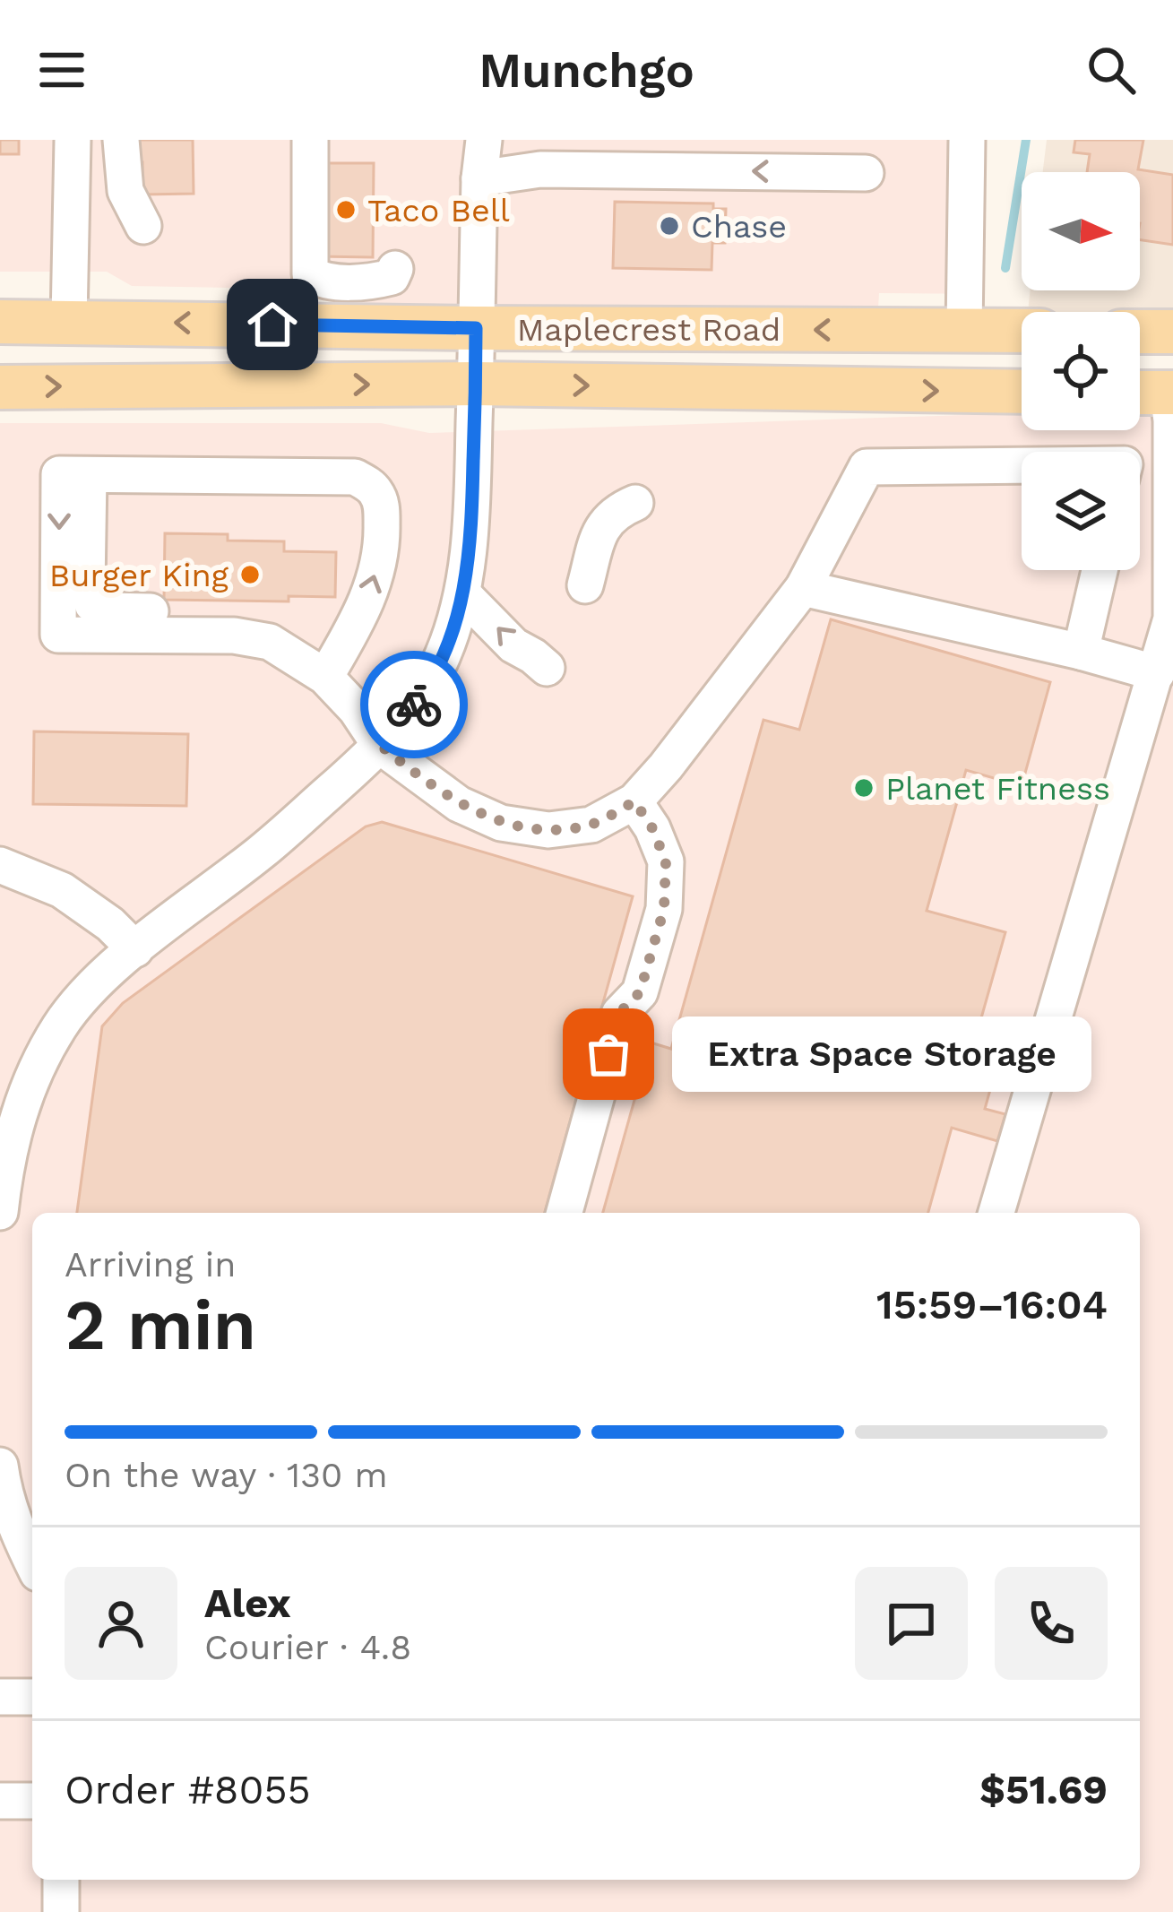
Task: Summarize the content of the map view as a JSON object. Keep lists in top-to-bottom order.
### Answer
{
  "streets": {
    "main road": ["Maplecrest Road"]
  },
  "places": [
    "Taco Bell",
    "Chase",
    "Burger King",
    "Planet Fitness",
    "Extra Space Storage"
  ],
  "north": "right",
  "page": {
    "header": "Munchgo",
    "bubble": "Extra Space Storage",
    "heading": ["2 min", "Arriving in", "15:59–16:04"],
    "panel": [
      "Alex",
      "Courier · 4.8",
      "Order #8055",
      "$51.69"
    ],
    "bar": "On the way · 130 m"
  }
}
